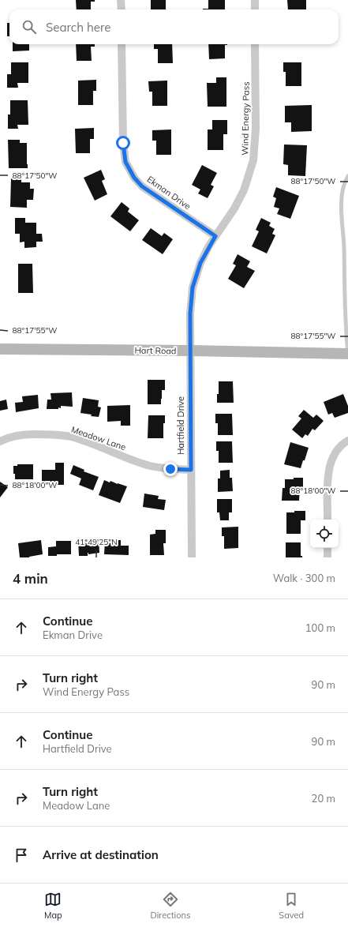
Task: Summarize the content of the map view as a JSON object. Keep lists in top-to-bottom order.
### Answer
{
  "streets": {
    "street": [
      "Wind Energy Pass",
      "Ekman Drive",
      "Hart Road",
      "Hartfield Drive",
      "Meadow Lane"
    ]
  },
  "crossings": [
    ["Wind Energy Pass", "Ekman Drive"],
    ["Wind Energy Pass", "Hart Road"],
    ["Wind Energy Pass", "Hartfield Drive"],
    ["Hart Road", "Hartfield Drive"],
    ["Hartfield Drive", "Meadow Lane"]
  ],
  "page": {
    "search": "Search here",
    "heading": ["4 min", "Walk · 300 m"],
    "list": [
      ["Continue", "Ekman Drive", "100 m"],
      ["Turn right", "Wind Energy Pass", "90 m"],
      ["Continue", "Hartfield Drive", "90 m"],
      ["Turn right", "Meadow Lane", "20 m"],
      "Arrive at destination"
    ],
    "nav": ["Map", "Directions", "Saved"]
  },
  "coordinates": [
    "88°17'50\"W",
    "88°17'55\"W",
    "88°18'00\"W",
    "41°49'25\"N"
  ]
}
